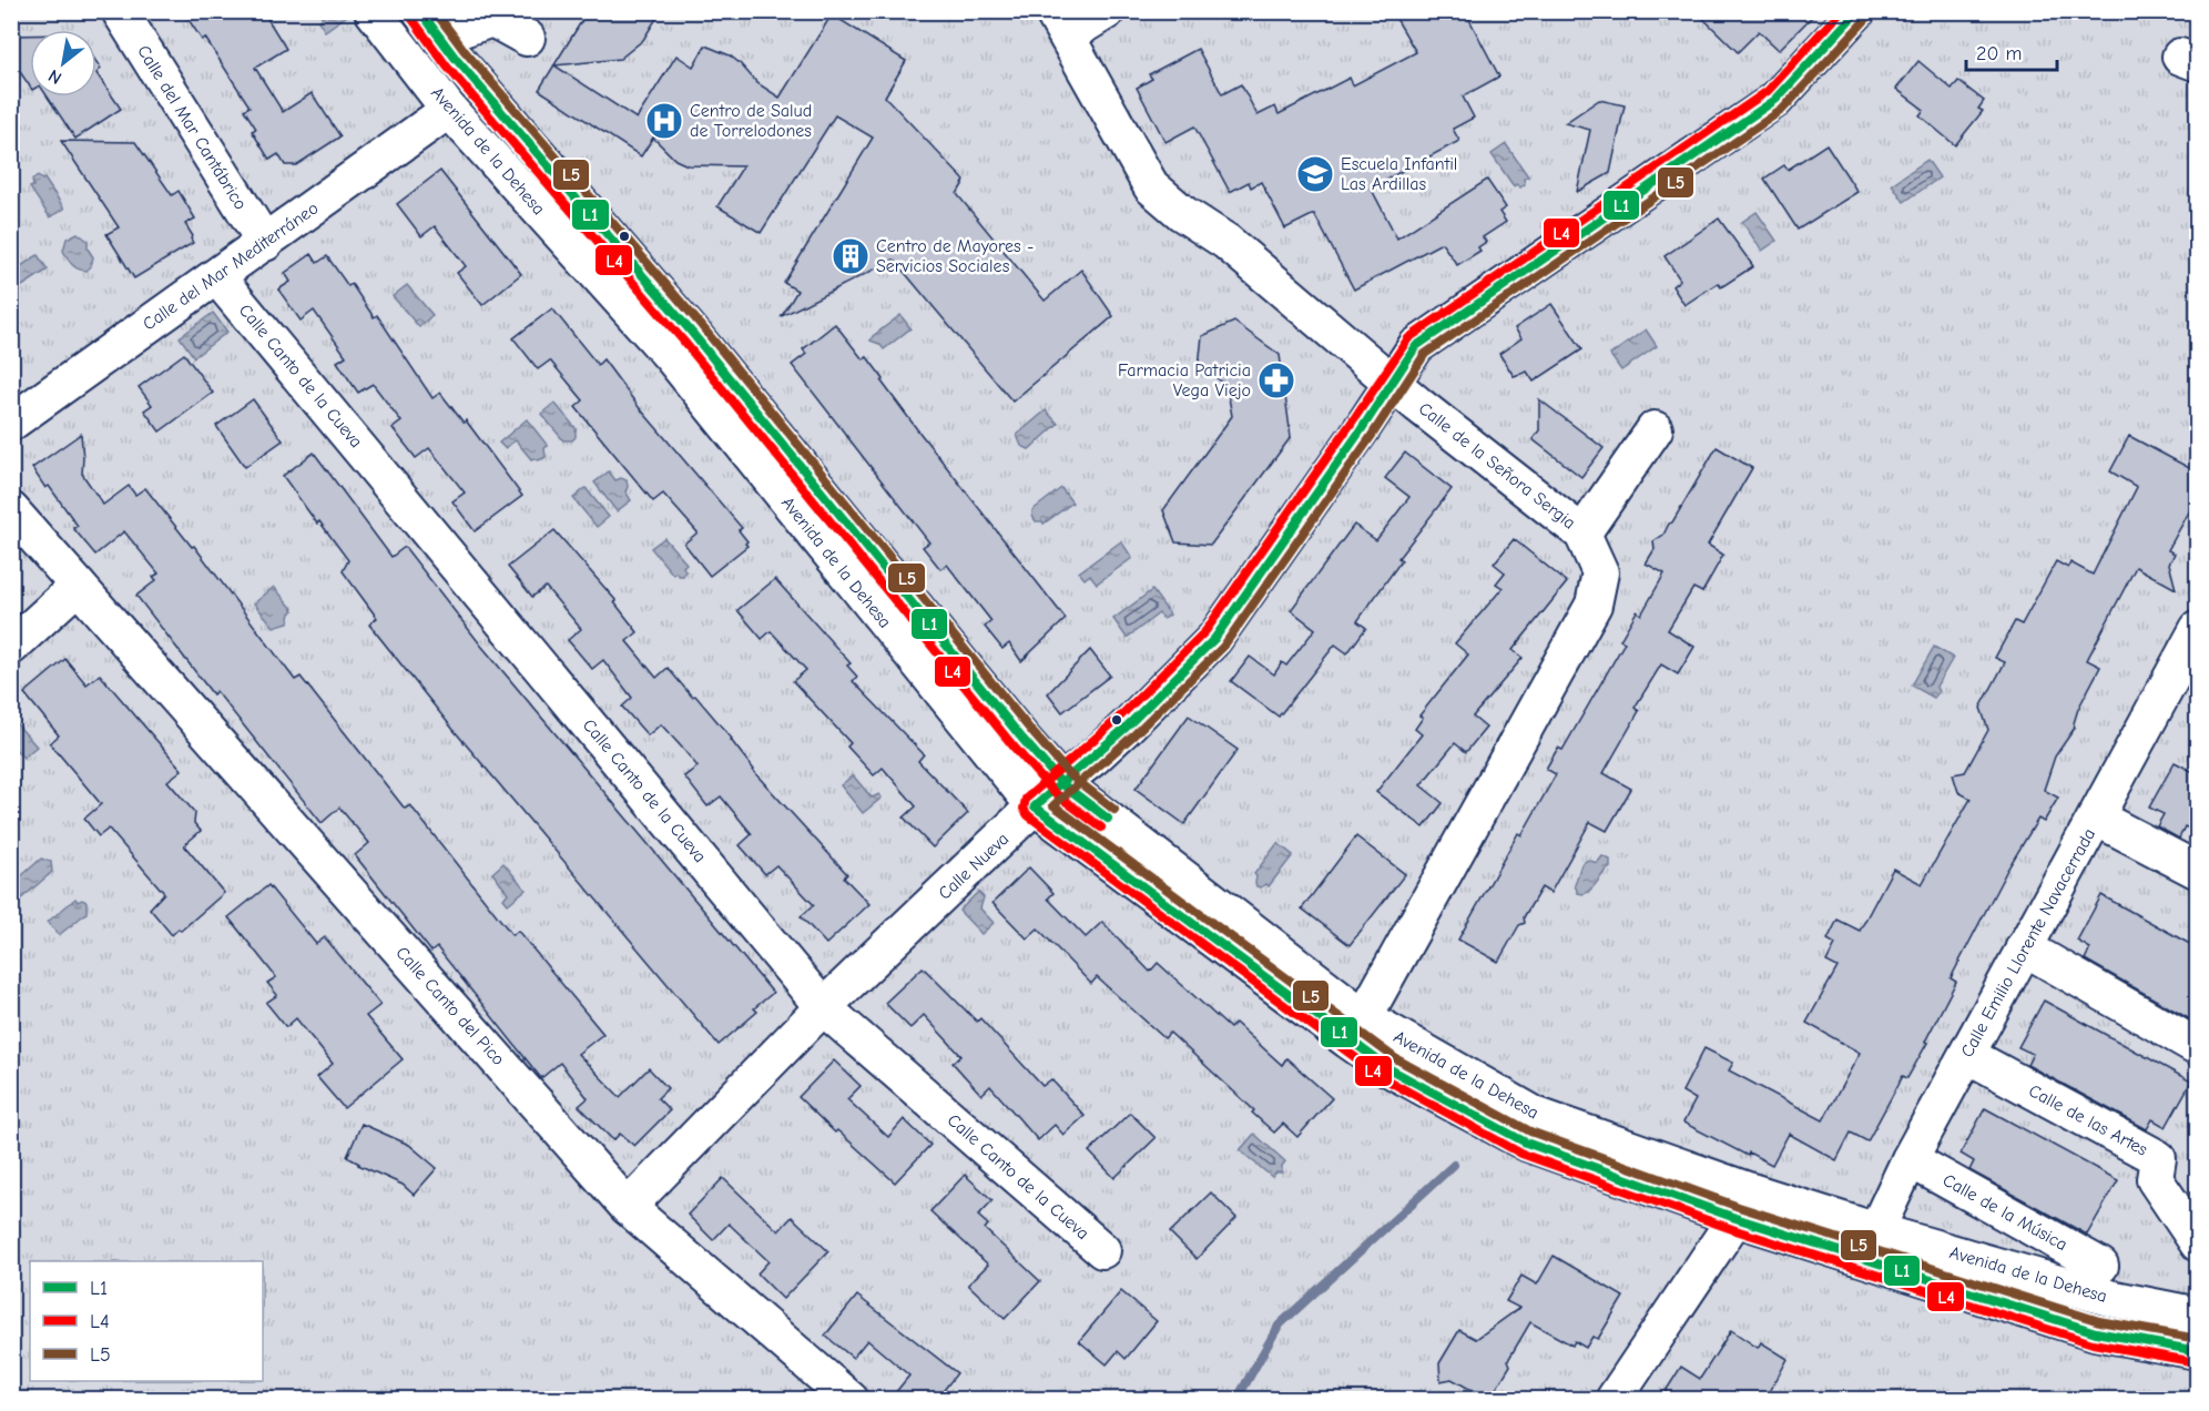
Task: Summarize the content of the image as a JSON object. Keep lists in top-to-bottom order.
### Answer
{
  "streets": {
    "street": [
      "Calle del Mar Cantábrico",
      "Avenida de la Dehesa",
      "Calle del Mar Mediterráneo",
      "Calle Canto de la Cueva",
      "Calle de la Señora Sergia",
      "Calle Nueva",
      "Calle Emilio Llorente Navacerrada",
      "Calle Canto del Pico",
      "Calle de las Artes",
      "Calle de la Música"
    ]
  },
  "crossings": [
    ["Calle del Mar Cantábrico", "Calle del Mar Mediterráneo"],
    ["Avenida de la Dehesa", "Calle del Mar Mediterráneo"],
    ["Avenida de la Dehesa", "Calle de la Señora Sergia"],
    ["Avenida de la Dehesa", "Calle Nueva"],
    ["Avenida de la Dehesa", "Calle Emilio Llorente Navacerrada"],
    ["Calle Canto de la Cueva", "Calle Nueva"],
    ["Calle de la Señora Sergia", "Calle Nueva"],
    ["Calle Nueva", "Calle Canto del Pico"],
    ["Calle Emilio Llorente Navacerrada", "Calle de las Artes"],
    ["Calle Emilio Llorente Navacerrada", "Calle de la Música"]
  ],
  "places": {
    "hospital": ["Centro de Salud de Torrelodones"],
    "school or university": ["Escuela Infantil Las Ardillas"],
    "building": ["Centro de Mayores - Servicios Sociales"],
    "pharmacy": ["Farmacia Patricia Vega Viejo"]
  },
  "lines": ["transit line L1", "transit line L4", "transit line L5"],
  "legend": ["L1", "L4", "L5"],
  "scale_bar": "20 m",
  "north": "bottom left"
}
